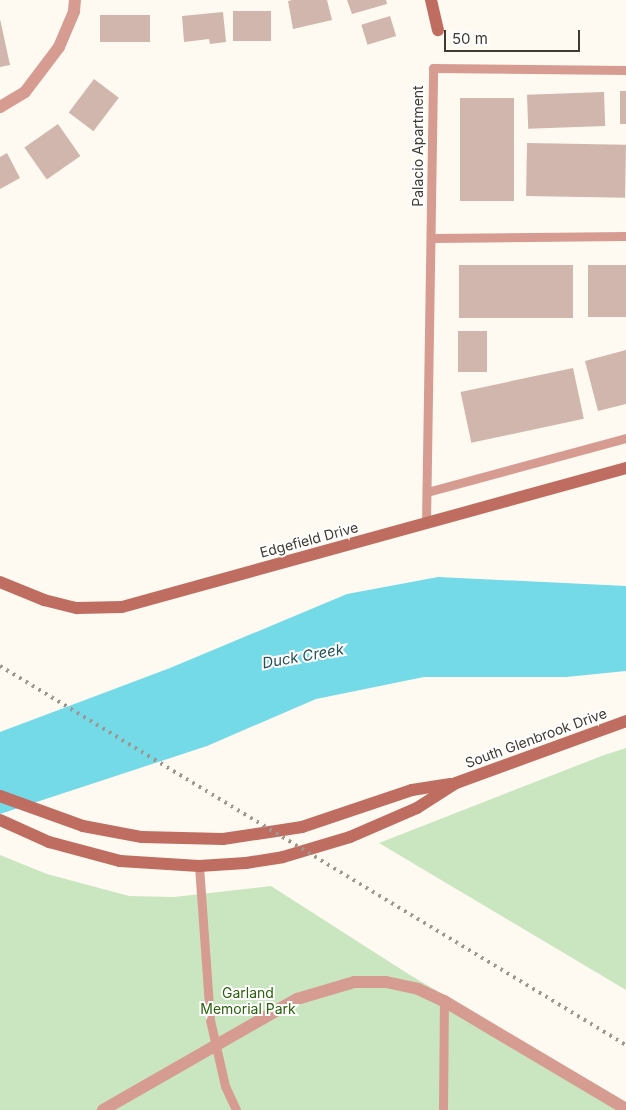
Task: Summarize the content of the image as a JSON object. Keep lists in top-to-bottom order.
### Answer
{
  "streets": {
    "street": ["Edgefield Drive", "South Glenbrook Drive"],
    "lane": ["Palacio Apartment"]
  },
  "crossings": [
    ["Palacio Apartment", "Edgefield Drive"]
  ],
  "water": ["Duck Creek"],
  "parks": ["Garland Memorial Park"],
  "scale_bar": "50 m"
}
